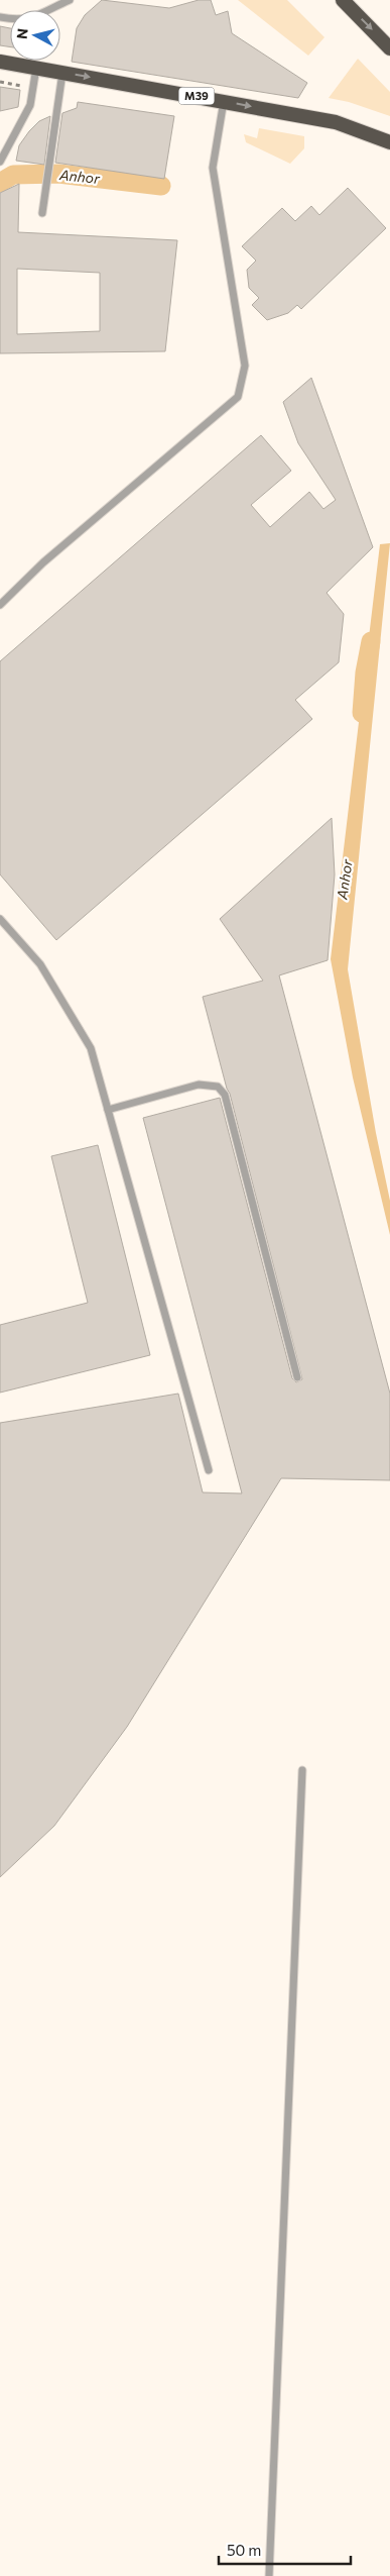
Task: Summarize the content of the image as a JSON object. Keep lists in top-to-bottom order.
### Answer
{
  "streets": {
    "highway": ["M39"]
  },
  "water": ["Anhor"],
  "scale_bar": "50 m",
  "north": "left"
}
